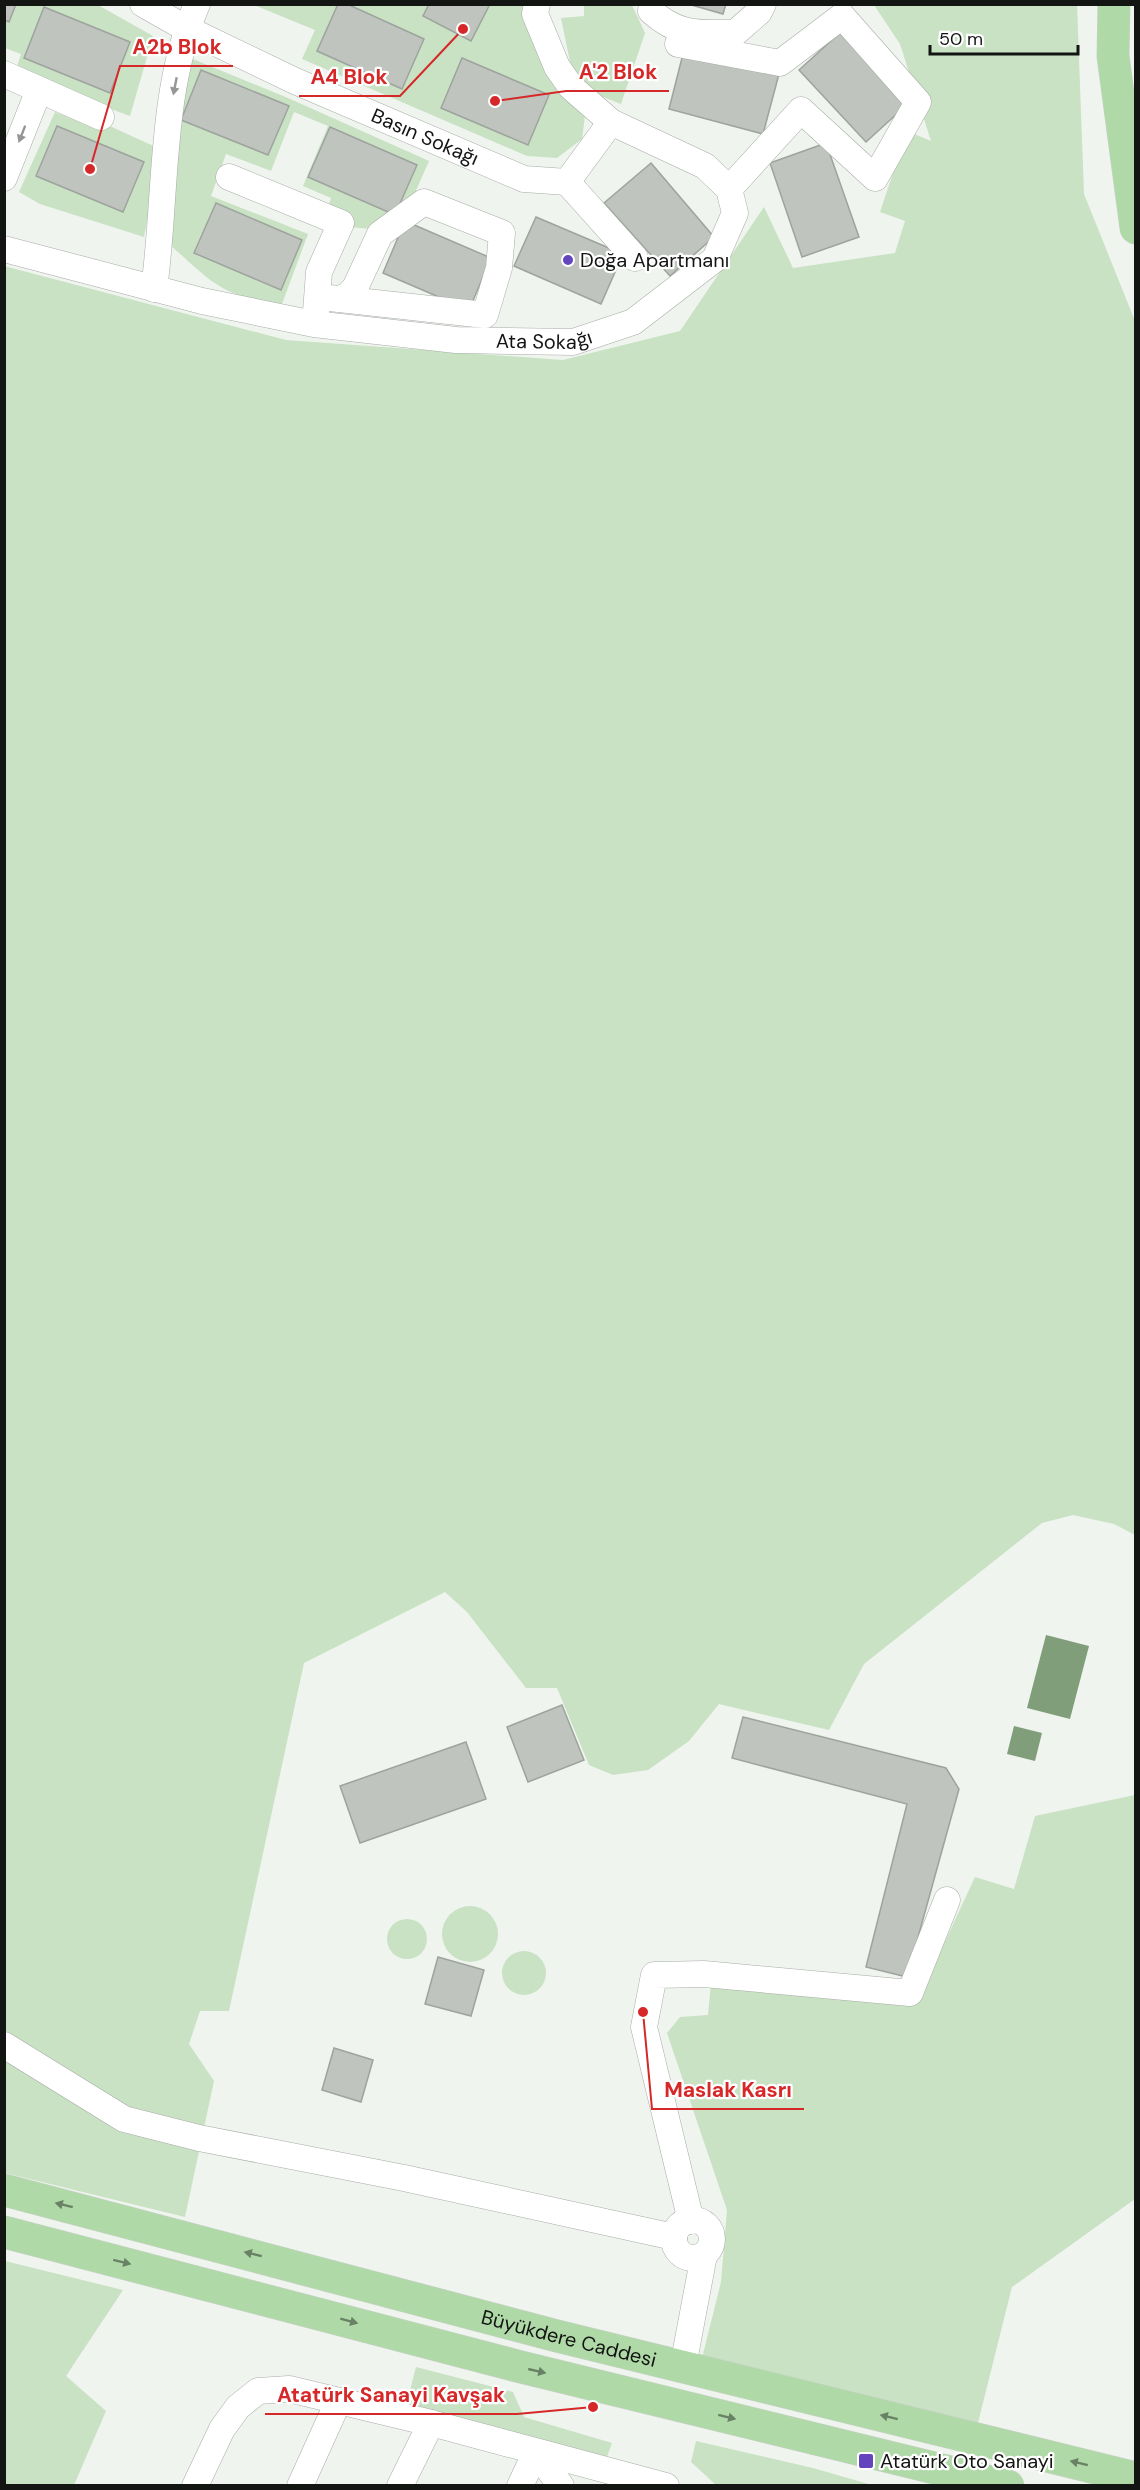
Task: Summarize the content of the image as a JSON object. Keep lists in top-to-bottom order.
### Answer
{
  "streets": {
    "main road": ["Büyükdere Caddesi"],
    "street": ["Basın Sokağı", "Ata Sokağı"]
  },
  "places": {
    "other": [
      "A4 Blok",
      "A'2 Blok",
      "A2b Blok",
      "Doğa Apartmanı",
      "Maslak Kasrı",
      "Atatürk Sanayi Kavşak"
    ],
    "transit": ["Atatürk Oto Sanayi"]
  },
  "scale_bar": "50 m"
}
